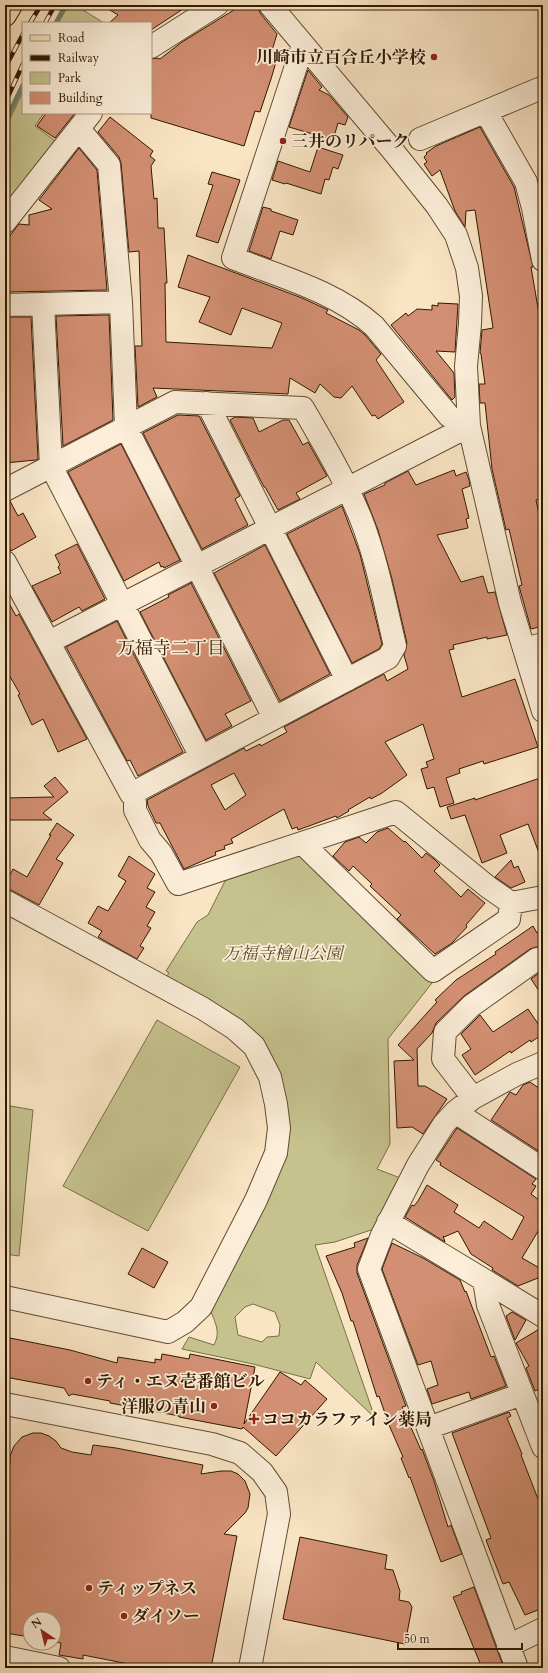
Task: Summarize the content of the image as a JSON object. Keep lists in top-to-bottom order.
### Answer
{
  "districts": ["万福寺二丁目"],
  "parks": ["万福寺檜山公園"],
  "places": {
    "other": [
      "川崎市立百合丘小学校",
      "三井のリパーク",
      "ティ・エヌ壱番館ビル",
      "洋服の青山",
      "ティップネス",
      "ダイソー"
    ],
    "health": ["ココカラファイン薬局"]
  },
  "legend": [
    "Road",
    "Railway",
    "Park",
    "Building"
  ],
  "scale_bar": "50 m",
  "north": "top left"
}
